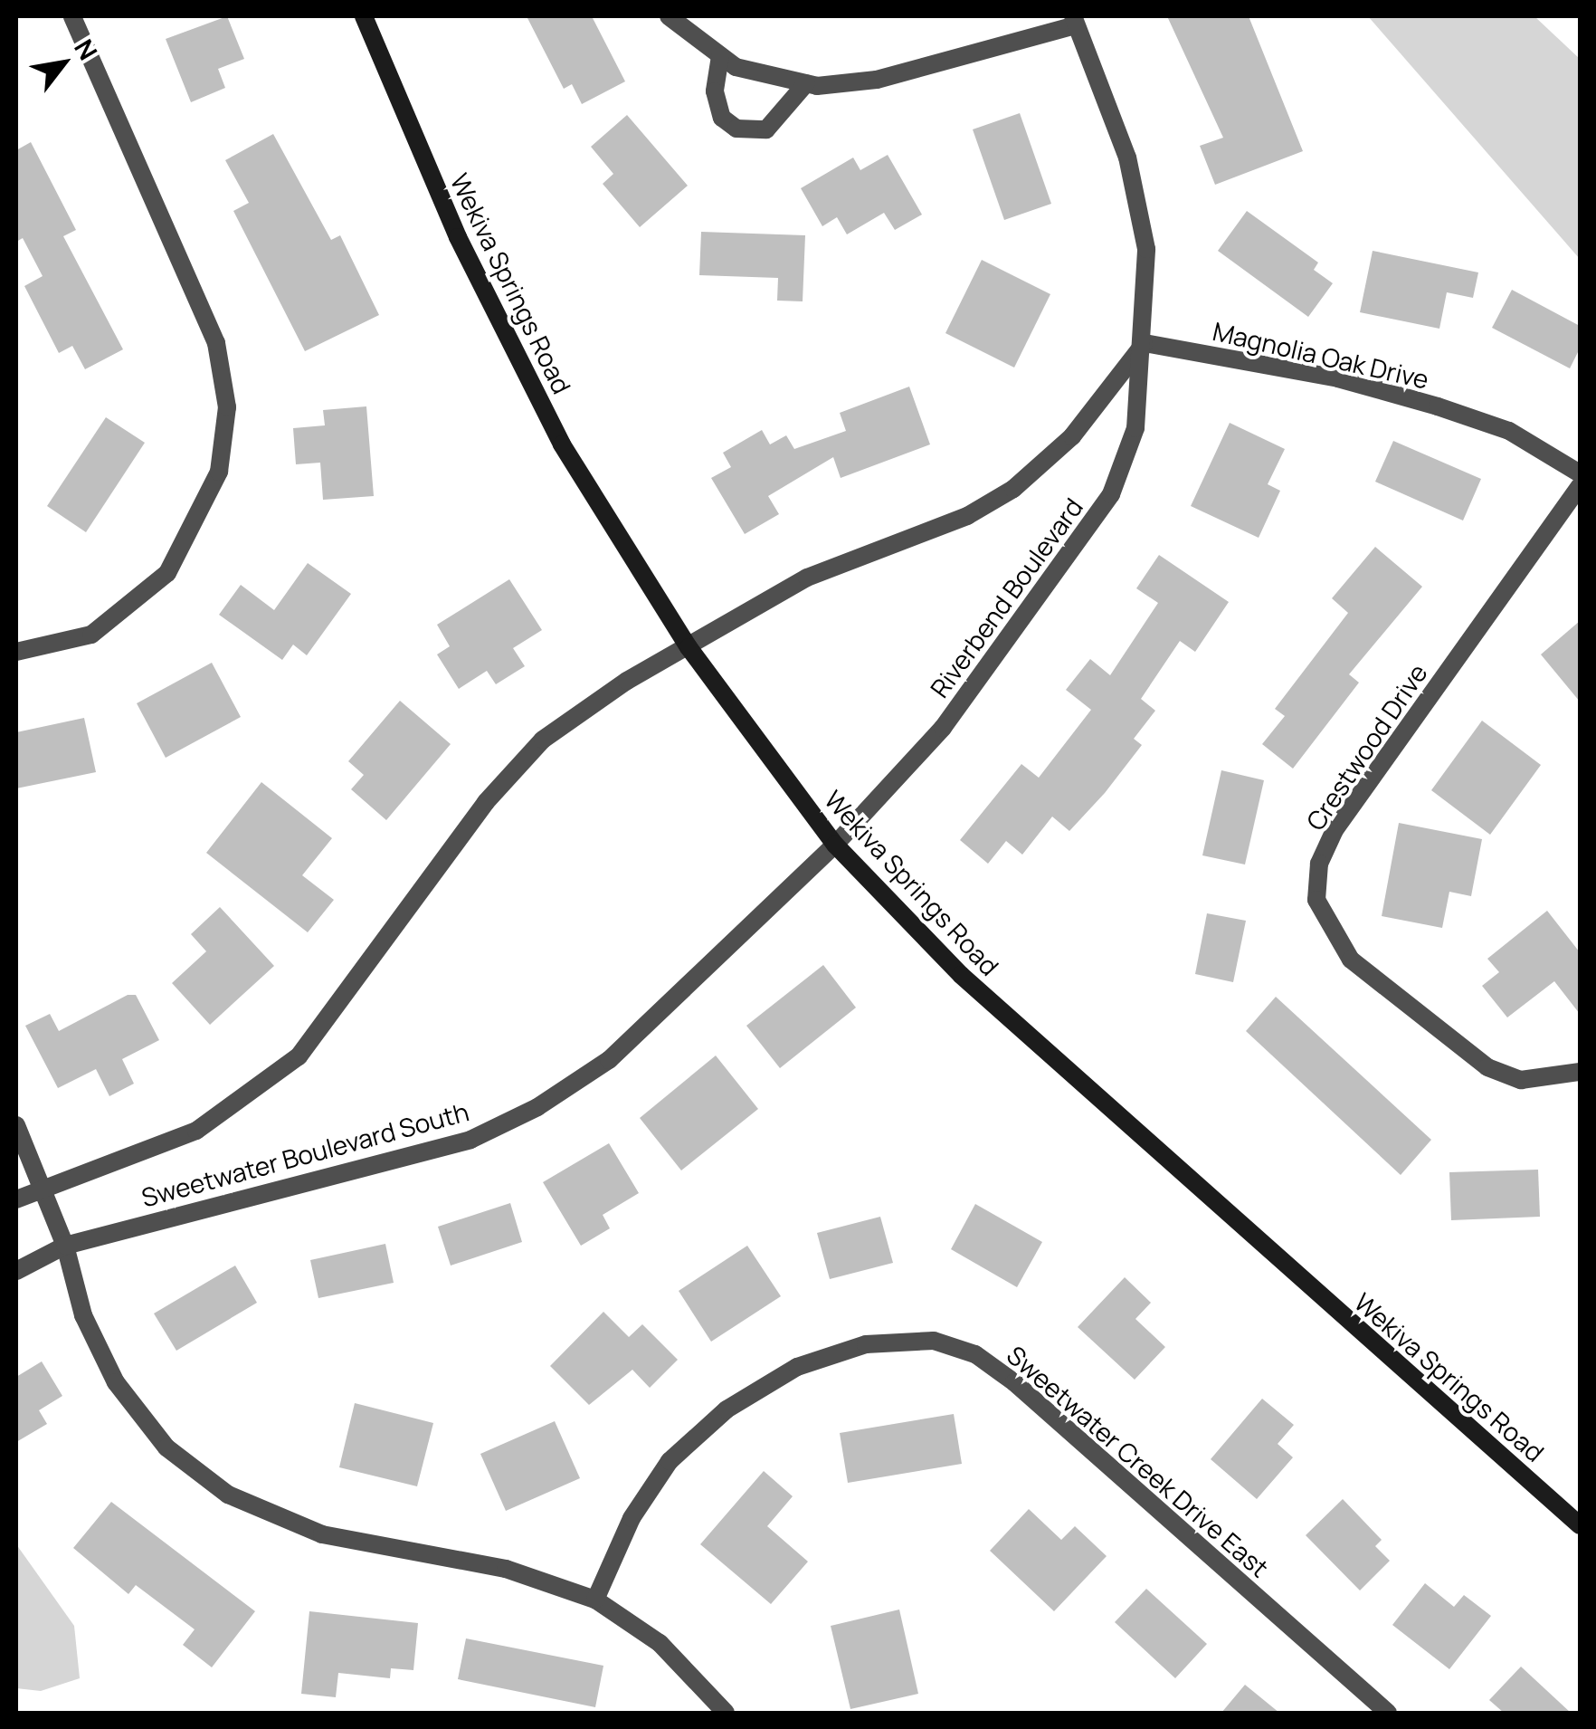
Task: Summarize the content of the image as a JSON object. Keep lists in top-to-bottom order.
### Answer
{
  "streets": {
    "main road": ["Wekiva Springs Road"],
    "street": [
      "Magnolia Oak Drive",
      "Riverbend Boulevard",
      "Crestwood Drive",
      "Sweetwater Boulevard South",
      "Sweetwater Creek Drive East"
    ]
  },
  "crossings": [
    ["Wekiva Springs Road", "Riverbend Boulevard"],
    ["Wekiva Springs Road", "Sweetwater Boulevard South"],
    ["Magnolia Oak Drive", "Riverbend Boulevard"],
    ["Riverbend Boulevard", "Sweetwater Boulevard South"]
  ],
  "north": "top right"
}
